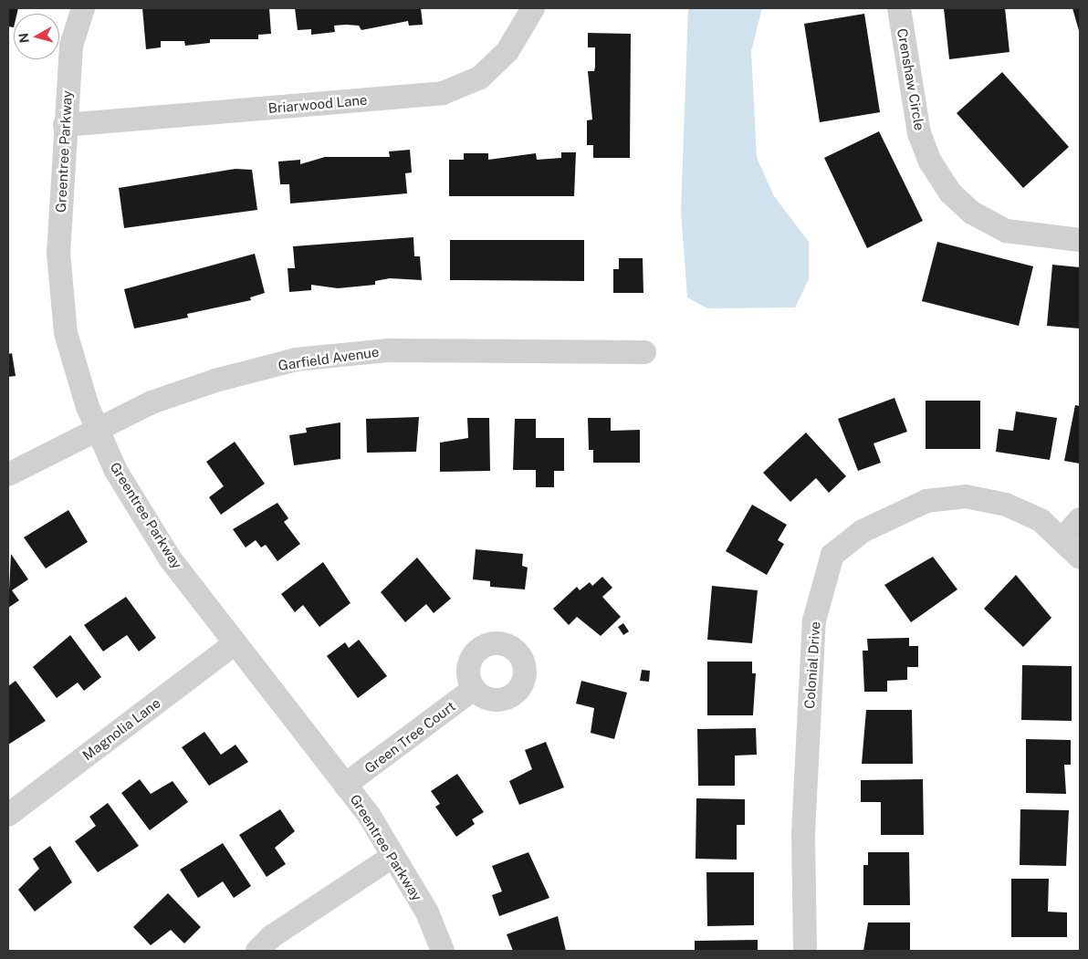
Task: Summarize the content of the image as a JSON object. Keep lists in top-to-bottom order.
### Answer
{
  "streets": {
    "street": [
      "Crenshaw Circle",
      "Briarwood Lane",
      "Greentree Parkway",
      "Garfield Avenue",
      "Colonial Drive",
      "Magnolia Lane",
      "Green Tree Court"
    ]
  },
  "crossings": [
    ["Briarwood Lane", "Greentree Parkway"],
    ["Greentree Parkway", "Garfield Avenue"],
    ["Greentree Parkway", "Magnolia Lane"],
    ["Greentree Parkway", "Green Tree Court"]
  ],
  "north": "left"
}
